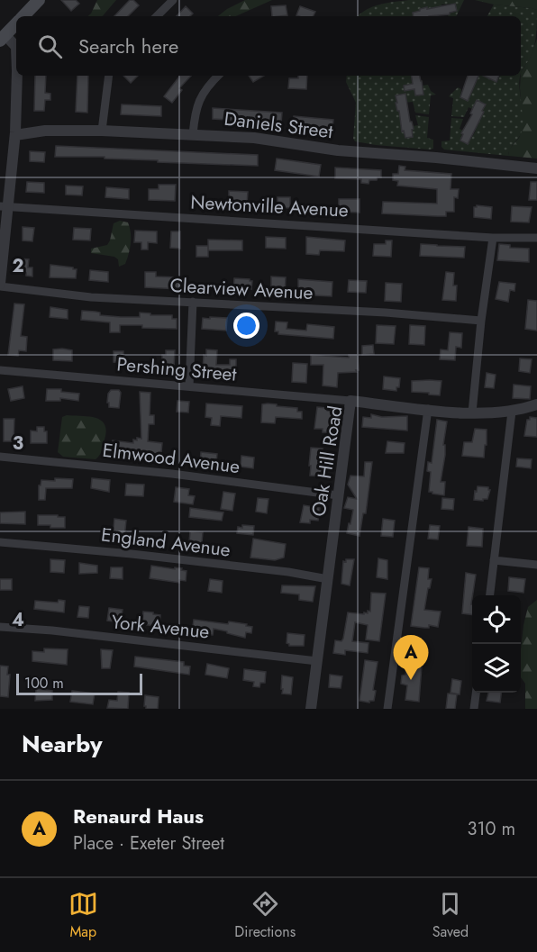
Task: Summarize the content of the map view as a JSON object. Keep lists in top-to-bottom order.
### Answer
{
  "streets": {
    "street": [
      "Daniels Street",
      "Newtonville Avenue",
      "Clearview Avenue",
      "Pershing Street",
      "Elmwood Avenue",
      "Oak Hill Road",
      "England Avenue",
      "York Avenue"
    ]
  },
  "crossings": [
    ["Pershing Street", "Oak Hill Road"],
    ["Elmwood Avenue", "Oak Hill Road"],
    ["Oak Hill Road", "England Avenue"],
    ["Oak Hill Road", "York Avenue"]
  ],
  "scale_bar": "100 m",
  "page": {
    "search": "Search here",
    "pins": "A",
    "scale": "100 m",
    "heading": "Nearby",
    "list": [
      {
        "mark": "A",
        "name": "Renaurd Haus",
        "note": "Place · Exeter Street",
        "value": "310 m"
      }
    ],
    "nav": ["Map", "Directions", "Saved"]
  },
  "grid": {
    "rows": ["2", "3", "4"]
  }
}
